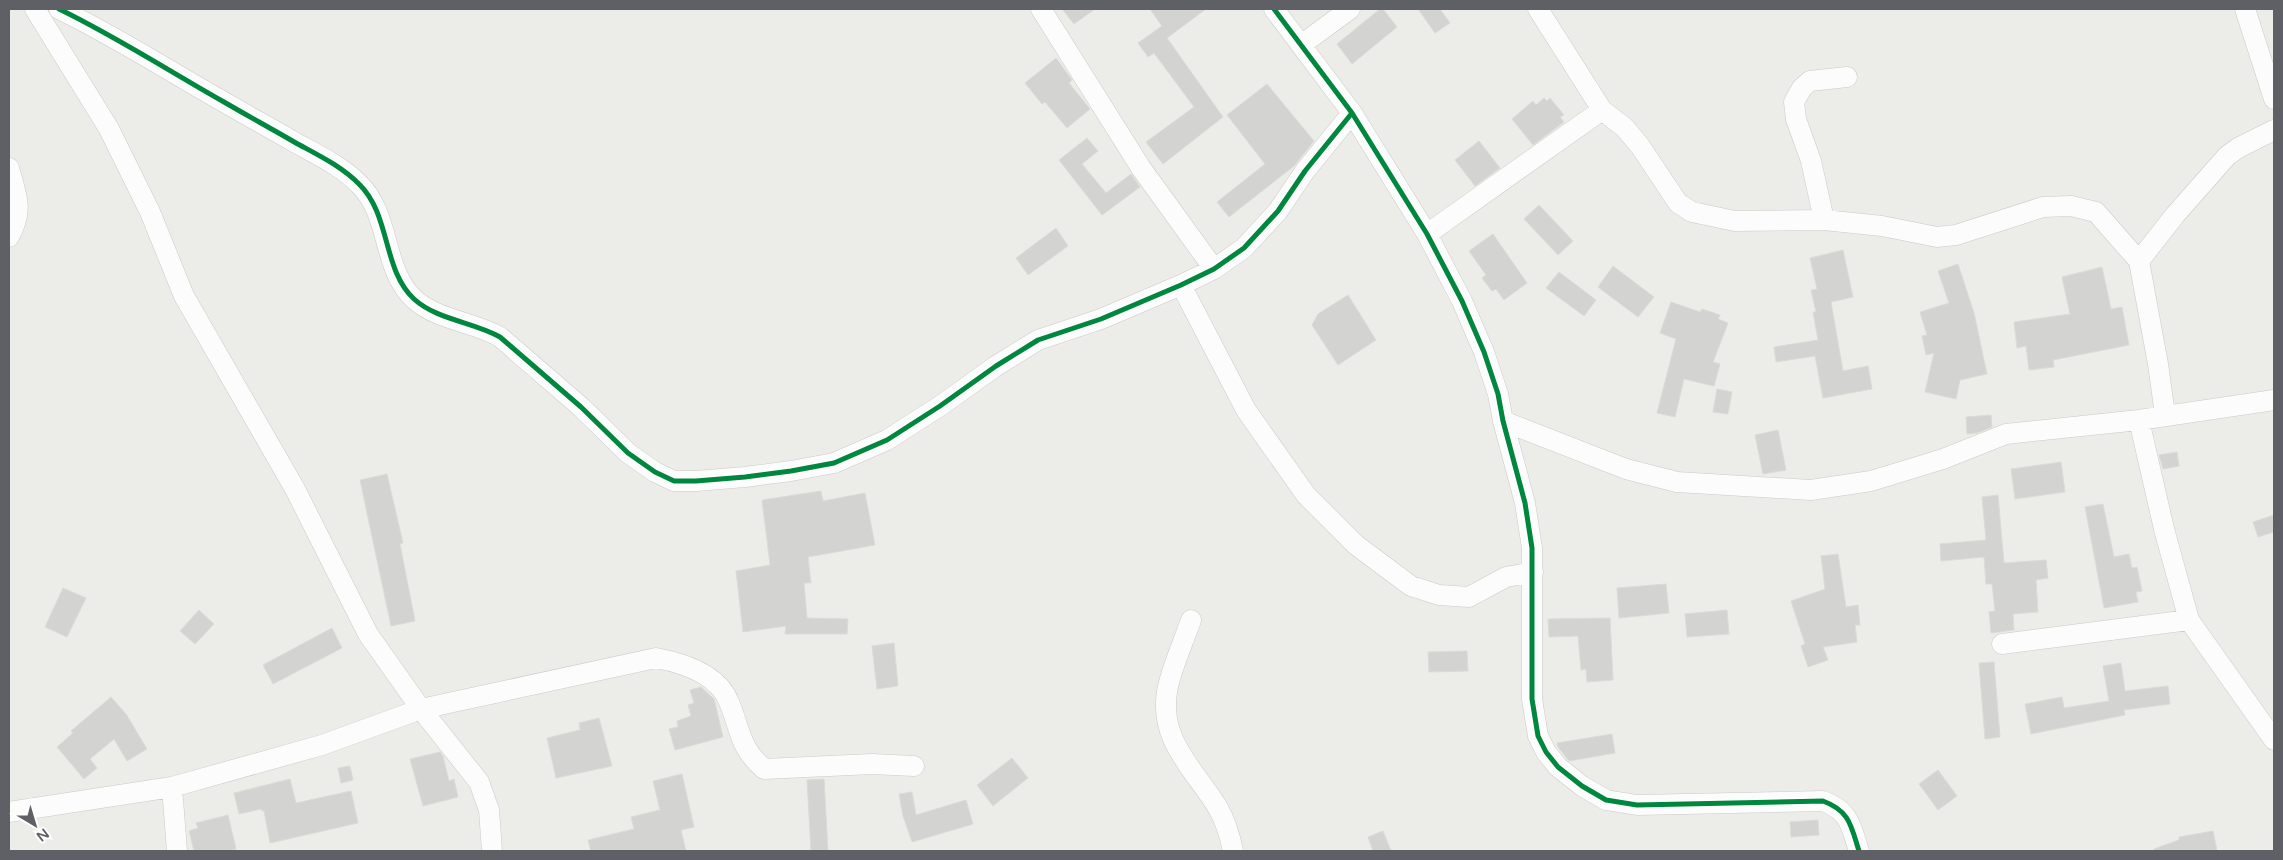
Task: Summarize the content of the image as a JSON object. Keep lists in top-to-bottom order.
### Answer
{
  "north": "bottom right"
}
